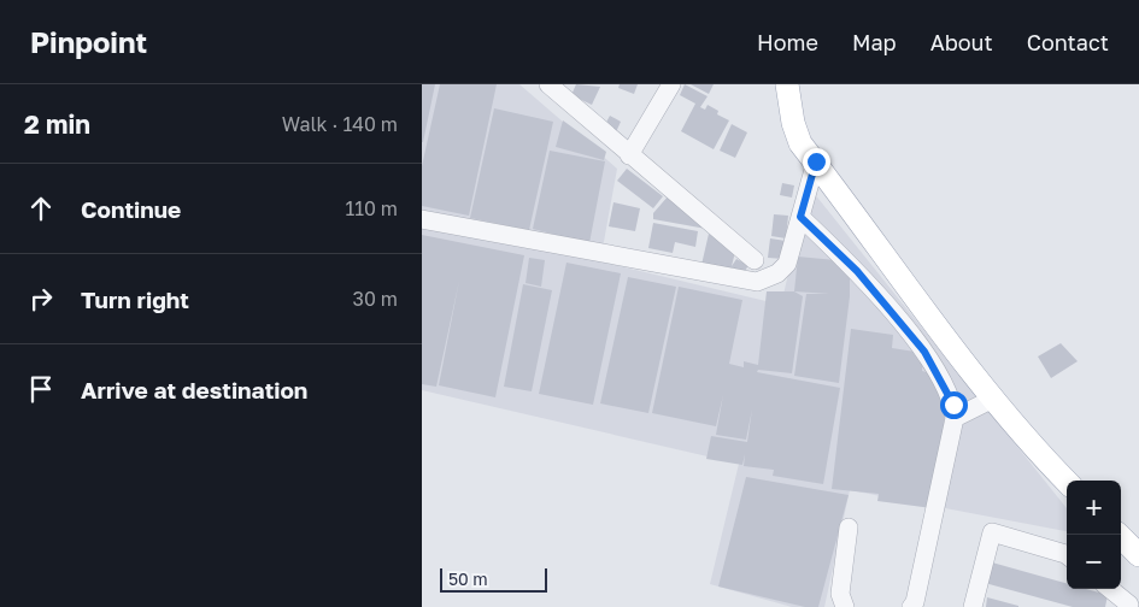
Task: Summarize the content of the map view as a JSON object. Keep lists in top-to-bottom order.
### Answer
{
  "scale_bar": "50 m",
  "page": {
    "header": "Pinpoint",
    "nav": [
      "Home",
      "Map",
      "About",
      "Contact"
    ],
    "heading": ["2 min", "Walk · 140 m"],
    "list": [
      ["Continue", "110 m"],
      ["Turn right", "30 m"],
      "Arrive at destination"
    ],
    "map_buttons": ["+", "−"],
    "scale": "50 m"
  }
}
